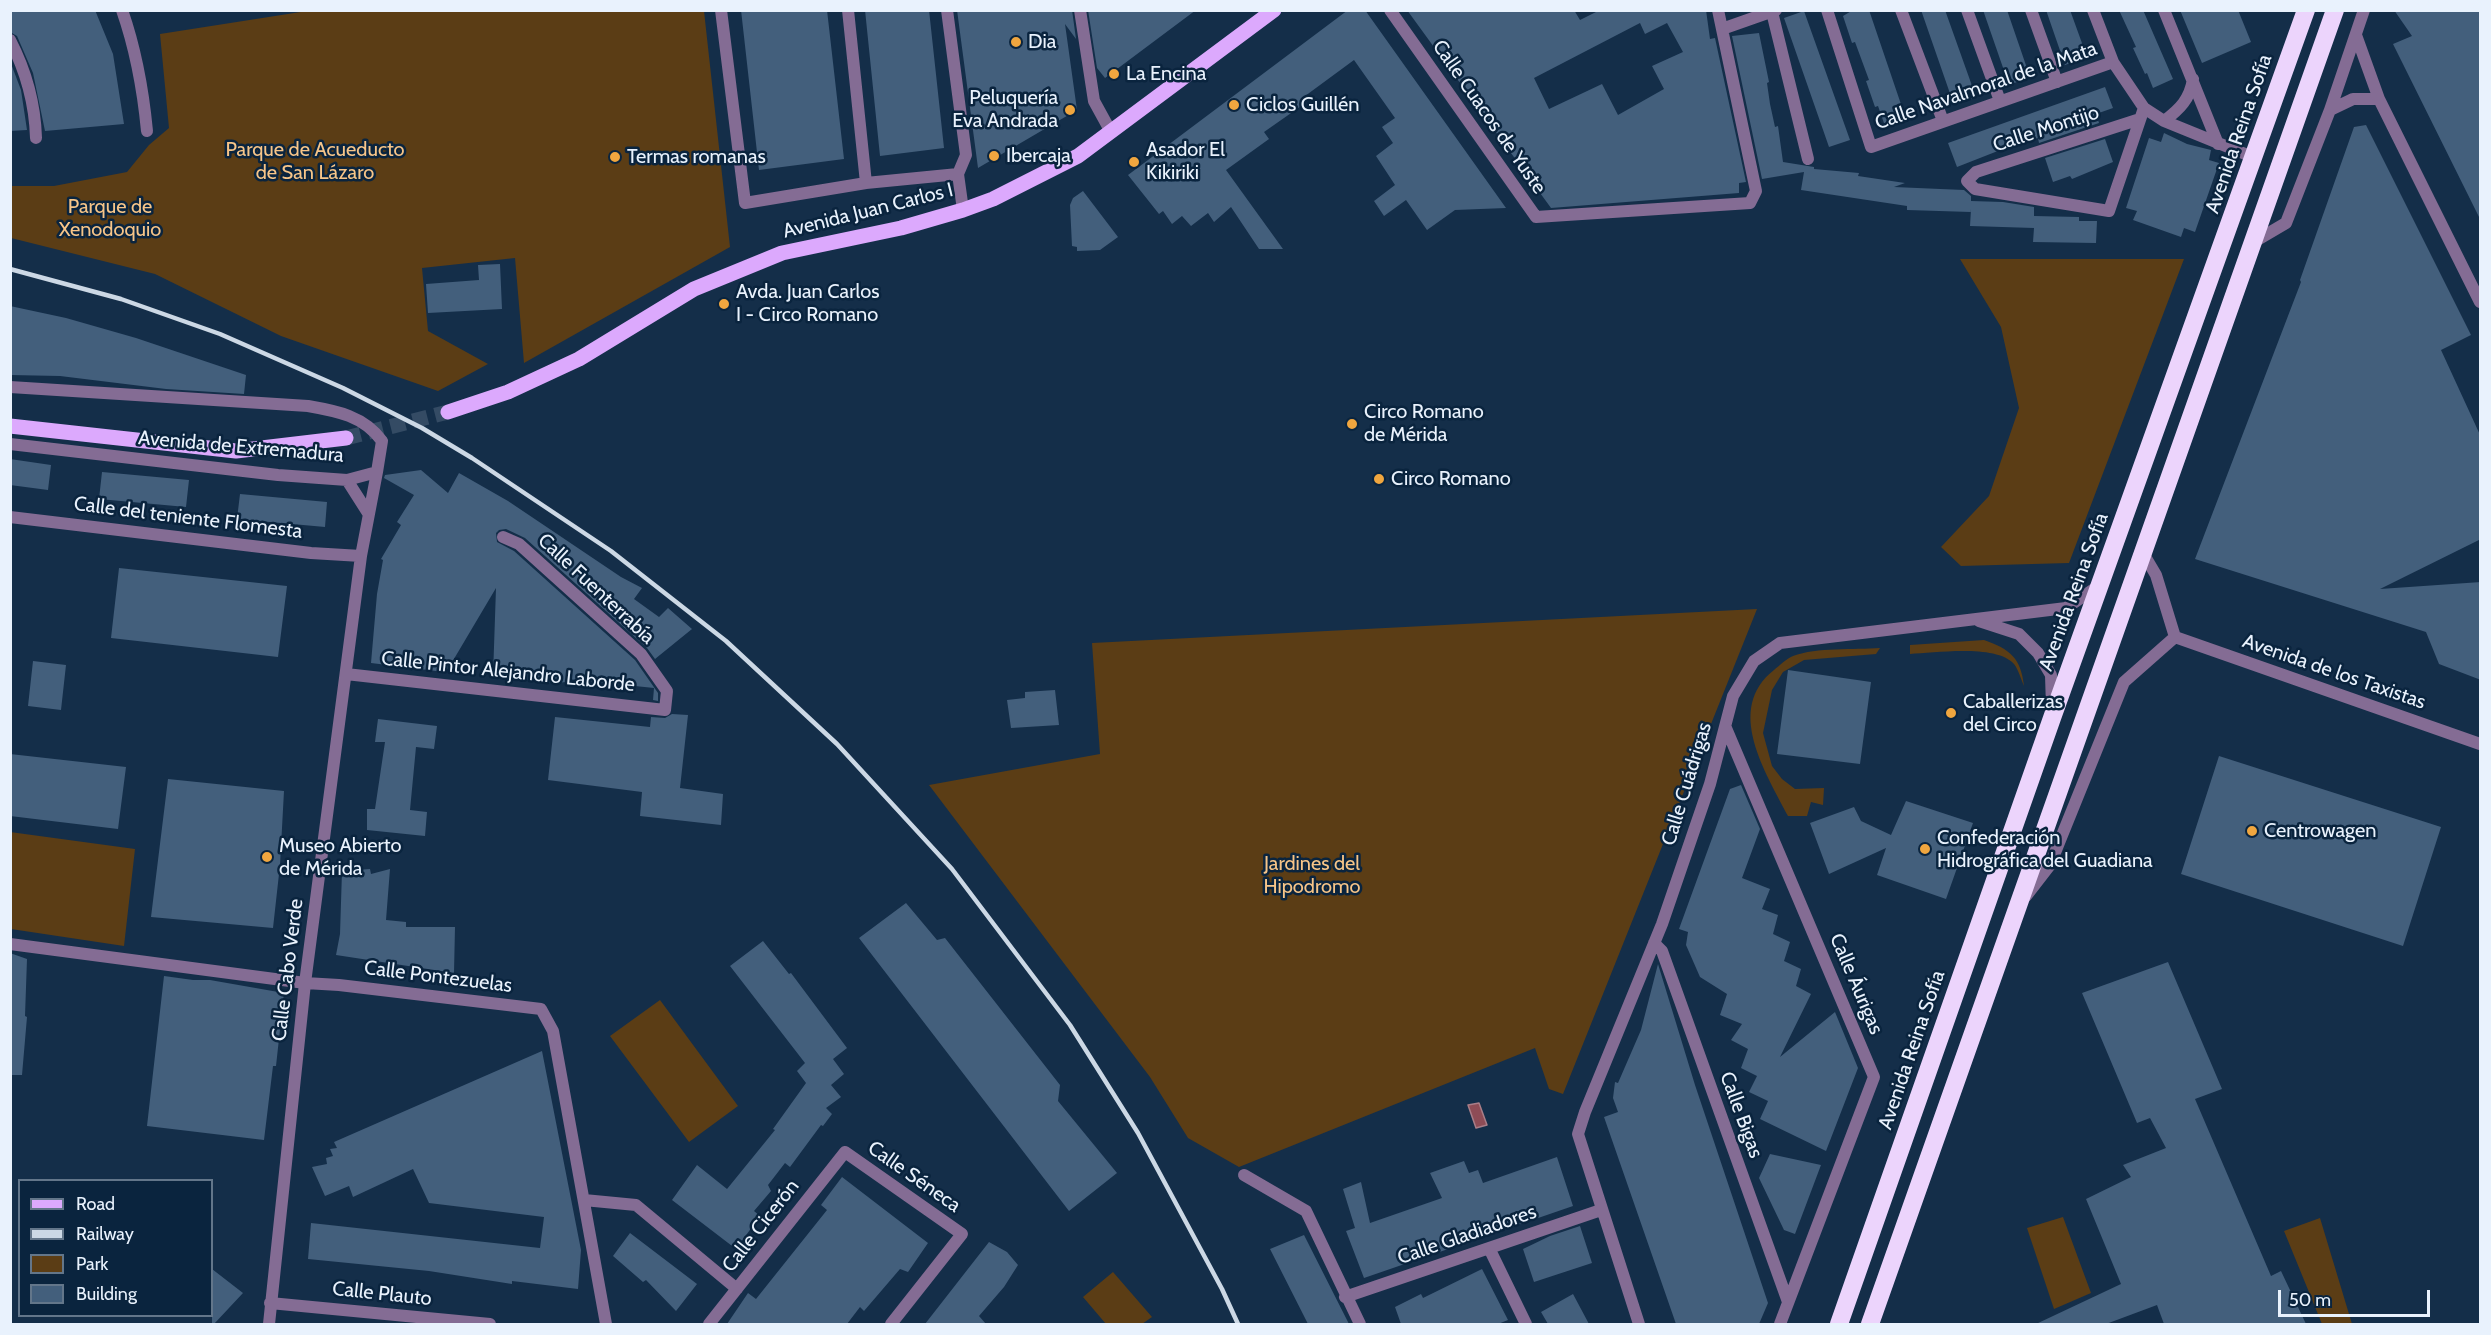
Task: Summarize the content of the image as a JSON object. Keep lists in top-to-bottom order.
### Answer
{
  "streets": {
    "highway": ["Avenida Reina Sofía"],
    "main road": ["Avenida Juan Carlos I", "Avenida de Extremadura"],
    "street": [
      "Calle Navalmoral de la Mata",
      "Calle Cuacos de Yuste",
      "Calle Montijo",
      "Calle del teniente Flomesta",
      "Calle Fuenterrabía",
      "Calle Pintor Alejandro Laborde",
      "Avenida de los Taxistas",
      "Calle Cuádrigas",
      "Calle Cabo Verde",
      "Calle Pontezuelas",
      "Calle Áurigas",
      "Calle Bigas",
      "Calle Séneca",
      "Calle Cicerón",
      "Calle Gladiadores",
      "Calle Plauto"
    ]
  },
  "crossings": [
    ["Avenida Reina Sofía", "Calle Cuádrigas"],
    ["Avenida de Extremadura", "Calle Cabo Verde"],
    ["Calle del teniente Flomesta", "Calle Cabo Verde"],
    ["Calle Fuenterrabía", "Calle Pintor Alejandro Laborde"],
    ["Calle Pintor Alejandro Laborde", "Calle Cabo Verde"],
    ["Calle Cuádrigas", "Calle Áurigas"],
    ["Calle Cuádrigas", "Calle Bigas"],
    ["Calle Cuádrigas", "Calle Gladiadores"],
    ["Calle Cabo Verde", "Calle Pontezuelas"],
    ["Calle Cabo Verde", "Calle Plauto"],
    ["Calle Áurigas", "Calle Bigas"],
    ["Calle Séneca", "Calle Cicerón"]
  ],
  "parks": ["Parque de Acueducto de San Lázaro", "Parque de Xenodoquio", "Jardines del Hipodromo"],
  "places": [
    "Dia",
    "La Encina",
    "Ciclos Guillén",
    "Peluquería Eva Andrada",
    "Ibercaja",
    "Termas romanas",
    "Asador El Kikiriki",
    "Avda. Juan Carlos I - Circo Romano",
    "Circo Romano de Mérida",
    "Circo Romano",
    "Caballerizas del Circo",
    "Centrowagen",
    "Confederación Hidrográfica del Guadiana",
    "Museo Abierto de Mérida"
  ],
  "legend": [
    "Road",
    "Railway",
    "Park",
    "Building"
  ],
  "scale_bar": "50 m"
}
